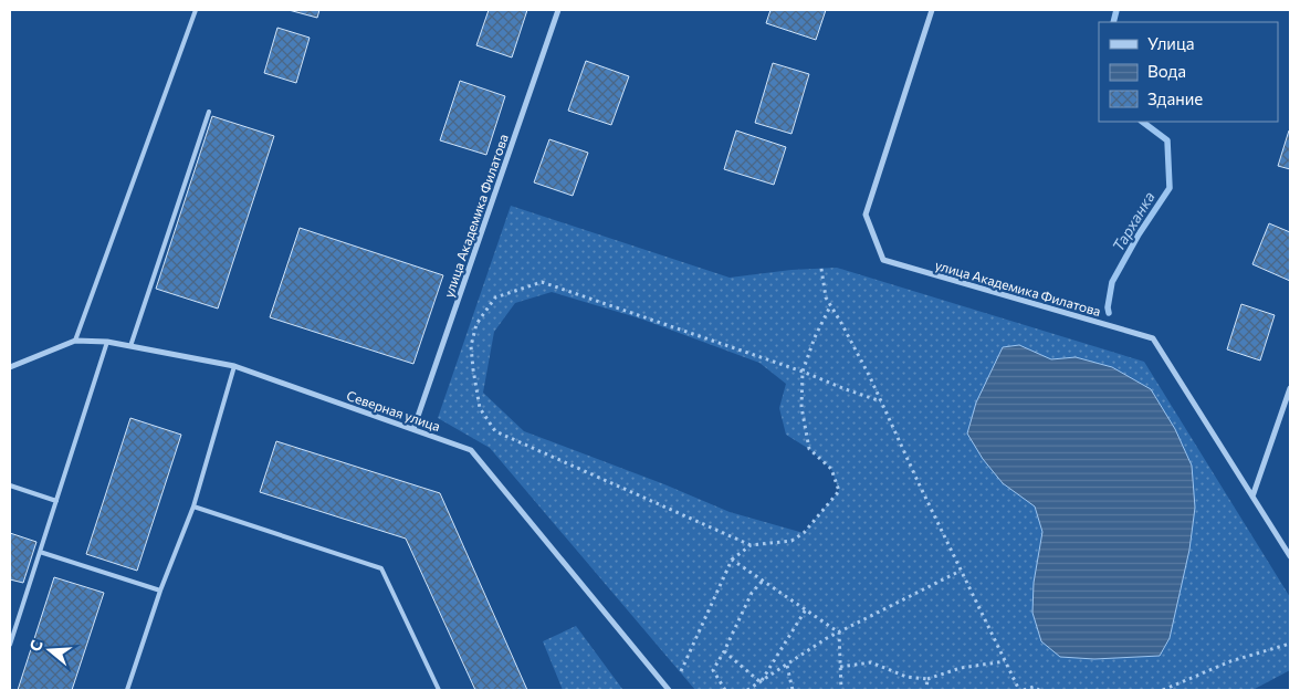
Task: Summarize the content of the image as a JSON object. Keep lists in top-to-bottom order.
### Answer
{
  "streets": {
    "street": ["улица Академика Филатова", "Северная улица"]
  },
  "crossings": [
    ["улица Академика Филатова", "Северная улица"]
  ],
  "water": ["Тарханка"],
  "legend": ["Улица", "Вода", "Здание"],
  "north": "left"
}
